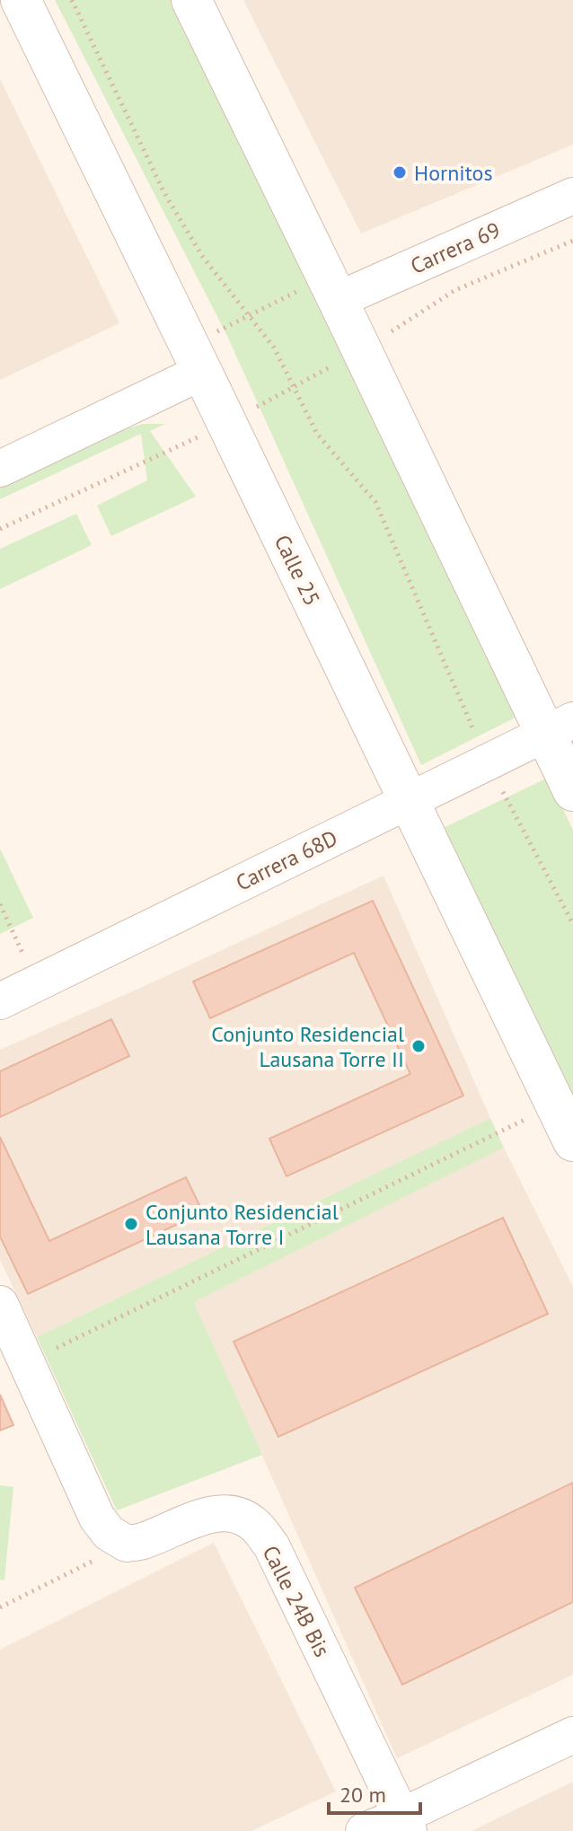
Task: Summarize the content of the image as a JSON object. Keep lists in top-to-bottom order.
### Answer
{
  "streets": {
    "street": [
      "Carrera 69",
      "Calle 25",
      "Carrera 68D",
      "Calle 24B Bis"
    ]
  },
  "crossings": [
    ["Calle 25", "Carrera 68D"]
  ],
  "places": ["Hornitos", "Conjunto Residencial Lausana Torre II", "Conjunto Residencial Lausana Torre I"],
  "scale_bar": "20 m"
}
